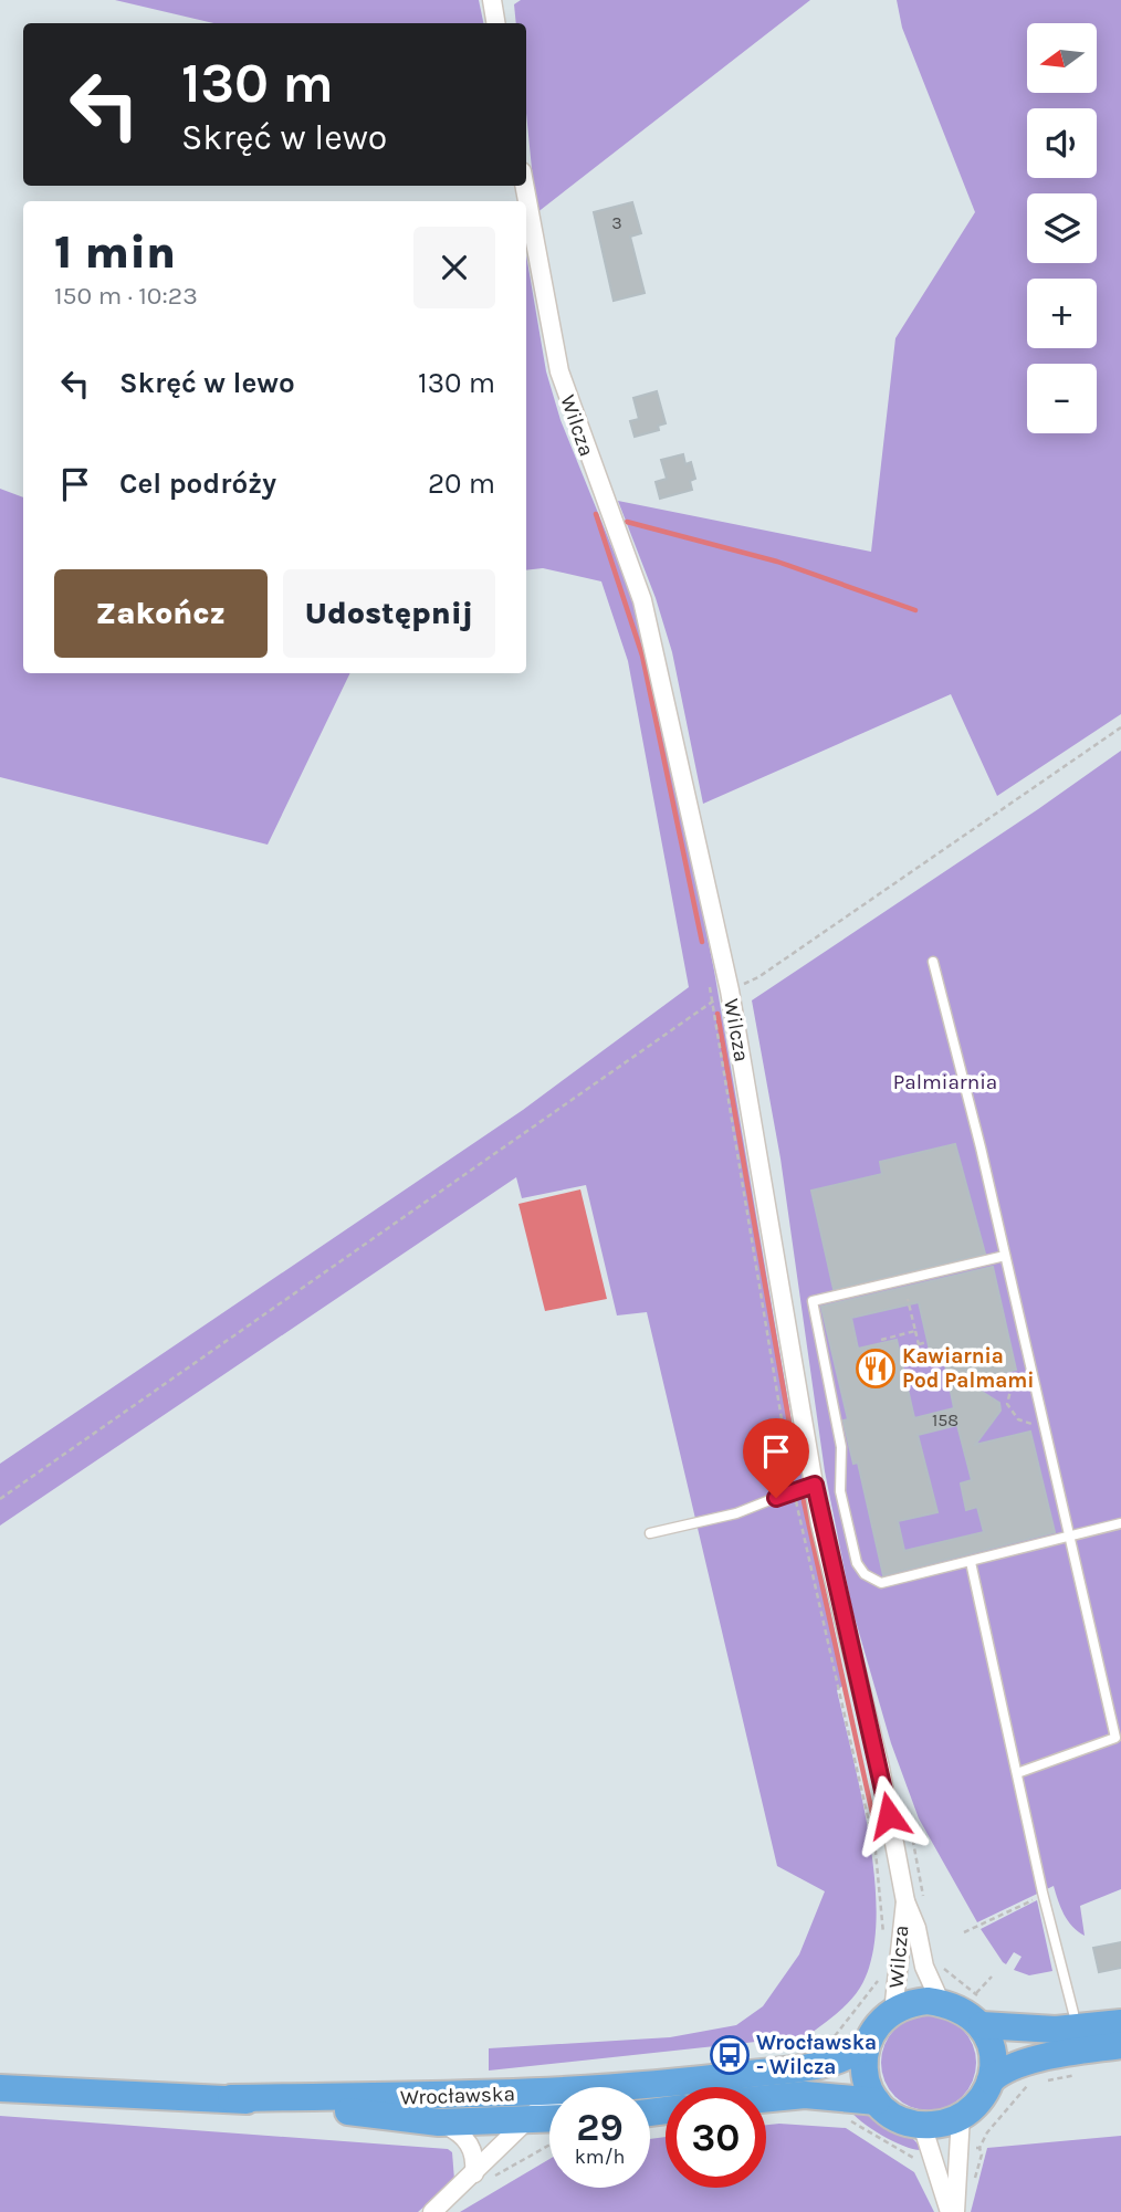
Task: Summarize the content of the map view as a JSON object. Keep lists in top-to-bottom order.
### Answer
{
  "streets": {
    "main road": ["Wrocławska"],
    "street": ["Wilcza"]
  },
  "crossings": [
    ["Wilcza", "Wrocławska"]
  ],
  "parks": ["Palmiarnia"],
  "places": {
    "restaurant": ["Kawiarnia Pod Palmami"],
    "bus stop": ["Wrocławska - Wilcza"]
  },
  "house_numbers": ["3", "158"],
  "north": "left",
  "page": {
    "map_buttons": ["+", "−"],
    "turn": ["130 m", "Skręć w lewo"],
    "heading": ["1 min", "150 m · 10:23"],
    "list": [
      {
        "name": "Skręć w lewo",
        "value": "130 m"
      },
      {
        "name": "Cel podróży",
        "value": "20 m"
      }
    ],
    "buttons": ["Zakończ", "Udostępnij"],
    "speed": "29 km/h",
    "limit": "30"
  }
}
